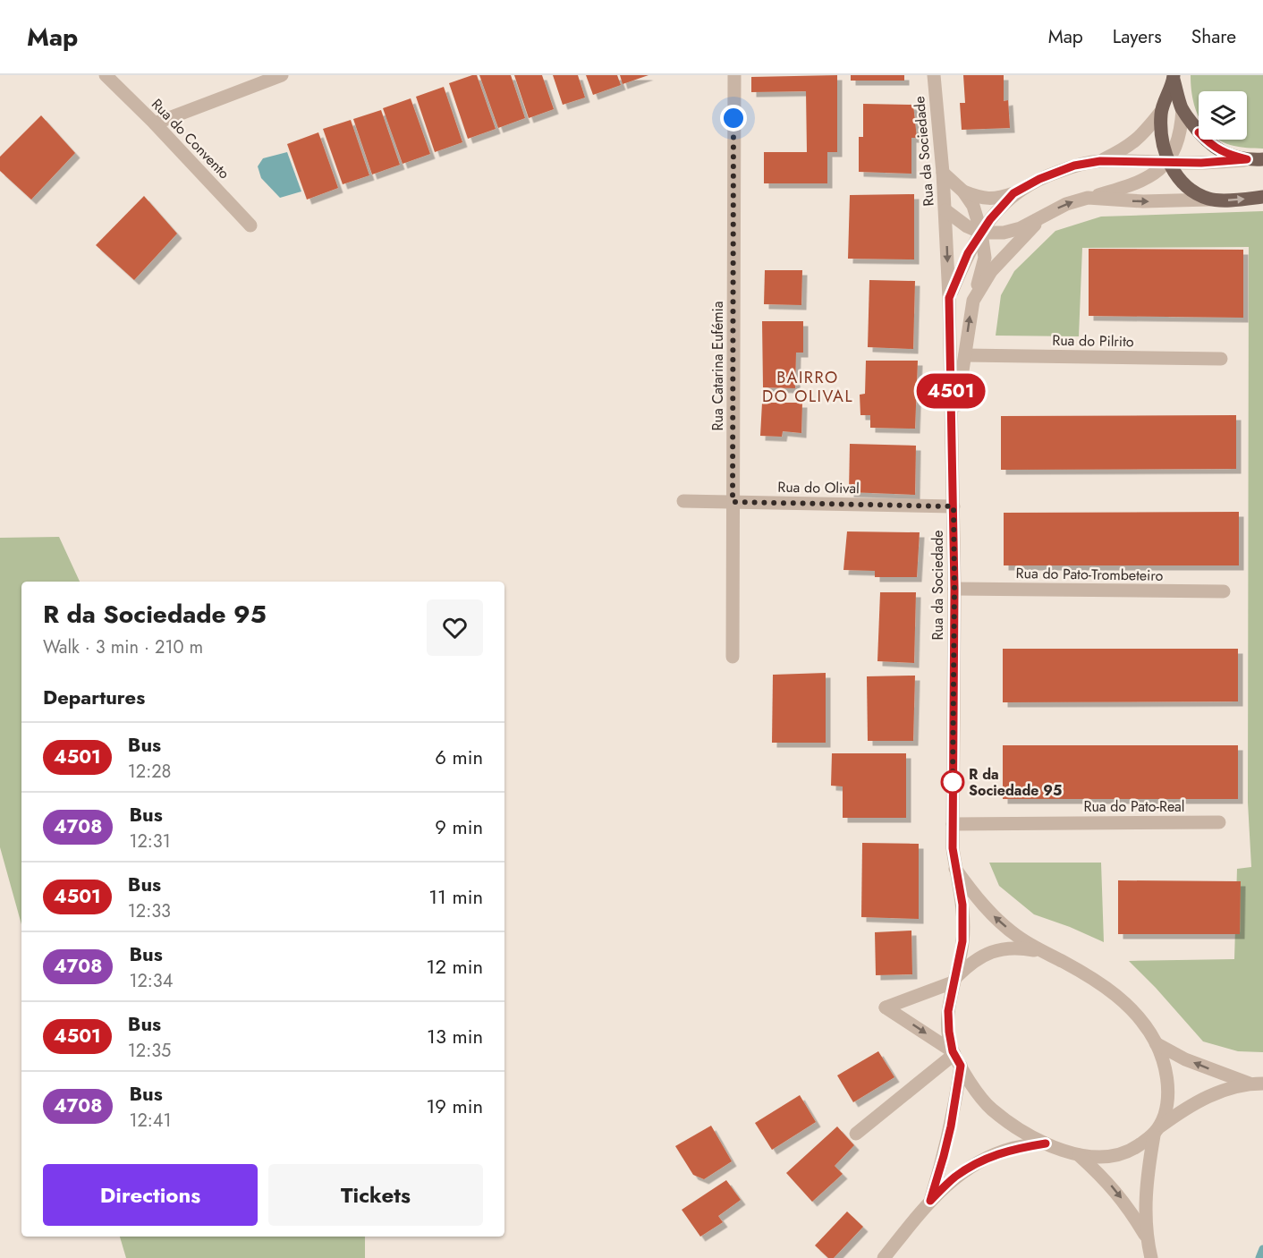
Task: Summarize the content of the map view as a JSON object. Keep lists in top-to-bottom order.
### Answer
{
  "streets": {
    "street": [
      "Rua do Convento",
      "Rua da Sociedade",
      "Rua do Pilrito",
      "Rua Catarina Eufémia",
      "Rua do Olival",
      "Rua do Pato-Trombeteiro",
      "Rua do Pato-Real"
    ]
  },
  "crossings": [
    ["Rua da Sociedade", "Rua do Olival"],
    ["Rua da Sociedade", "Rua do Pato-Trombeteiro"],
    ["Rua da Sociedade", "Rua do Pato-Real"],
    ["Rua Catarina Eufémia", "Rua do Olival"]
  ],
  "districts": ["BAIRRO DO OLIVAL"],
  "places": ["R da Sociedade 95"],
  "lines": ["bus line 4501"],
  "page": {
    "header": "Map",
    "nav": ["Map", "Layers", "Share"],
    "on_map": "4501",
    "heading": [
      ["R da Sociedade 95", "Walk · 3 min · 210 m"],
      "Departures"
    ],
    "list": [
      {
        "mark": "4501",
        "name": "Bus",
        "note": "12:28",
        "value": "6 min"
      },
      {
        "mark": "4708",
        "name": "Bus",
        "note": "12:31",
        "value": "9 min"
      },
      {
        "mark": "4501",
        "name": "Bus",
        "note": "12:33",
        "value": "11 min"
      },
      {
        "mark": "4708",
        "name": "Bus",
        "note": "12:34",
        "value": "12 min"
      },
      {
        "mark": "4501",
        "name": "Bus",
        "note": "12:35",
        "value": "13 min"
      },
      {
        "mark": "4708",
        "name": "Bus",
        "note": "12:41",
        "value": "19 min"
      }
    ],
    "buttons": ["Directions", "Tickets"]
  }
}
